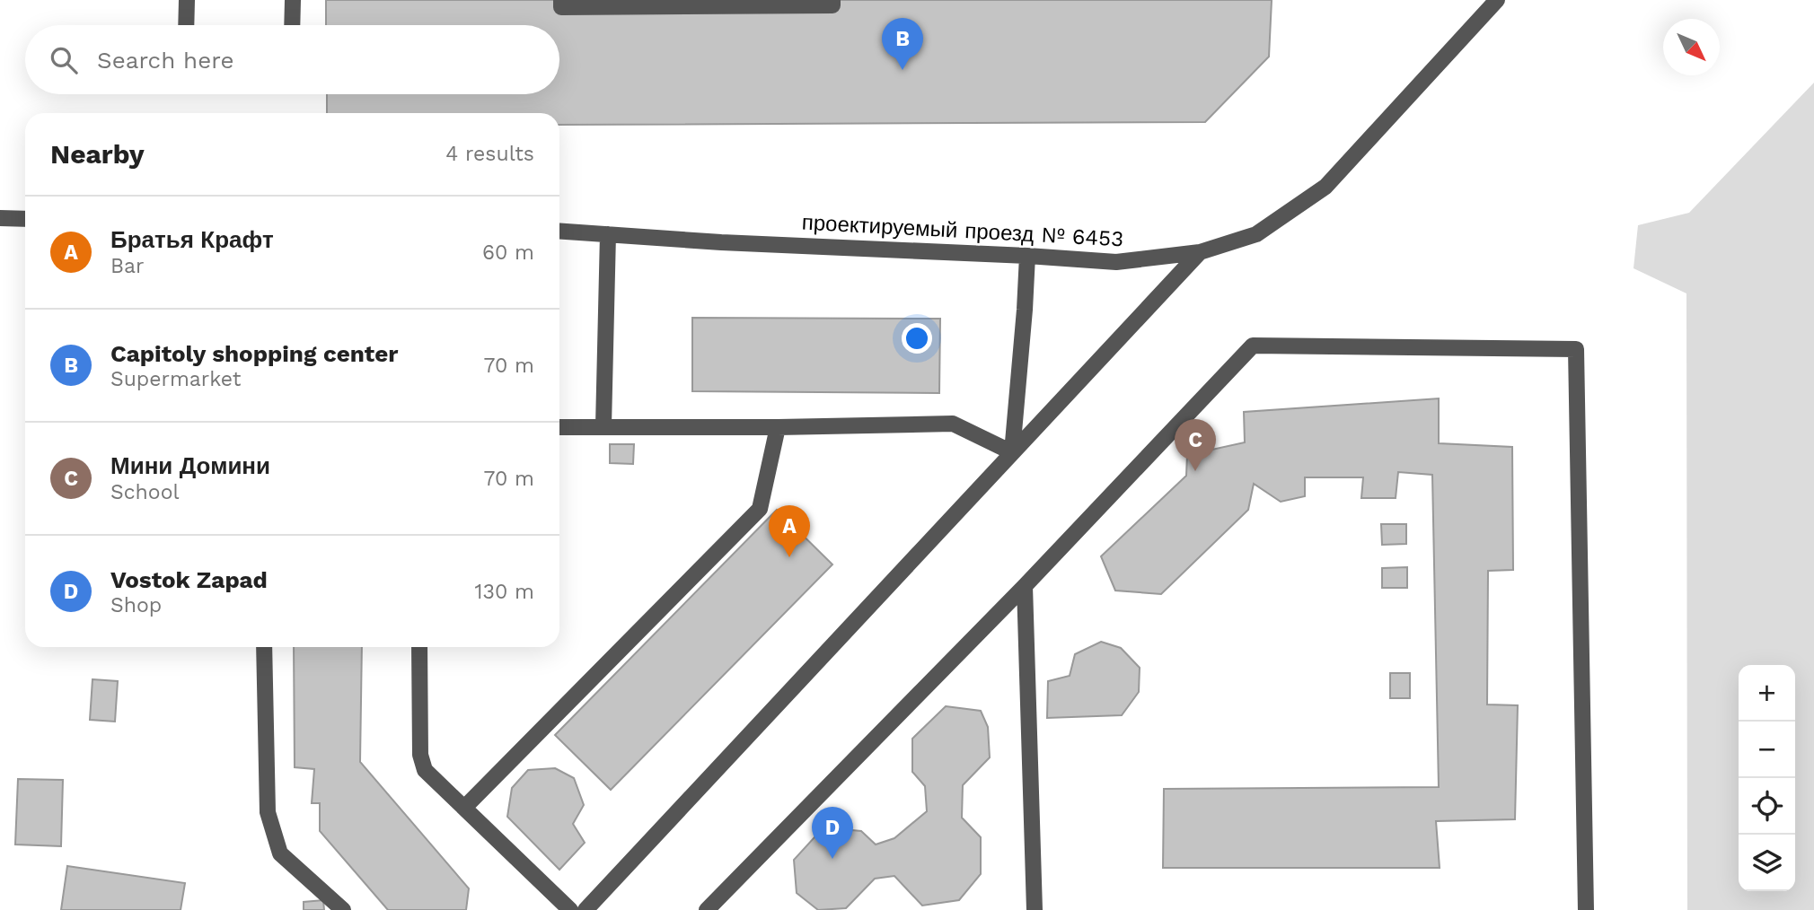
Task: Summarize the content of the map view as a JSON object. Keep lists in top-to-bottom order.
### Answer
{
  "streets": {
    "street": ["проектируемый проезд № 6453"]
  },
  "north": "bottom right",
  "page": {
    "pins": [
      "B",
      "C",
      "A",
      "D"
    ],
    "search": "Search here",
    "heading": ["Nearby", "4 results"],
    "list": [
      {
        "mark": "A",
        "name": "Братья Крафт",
        "note": "Bar",
        "value": "60 m"
      },
      {
        "mark": "B",
        "name": "Capitoly shopping center",
        "note": "Supermarket",
        "value": "70 m"
      },
      {
        "mark": "C",
        "name": "Мини Домини",
        "note": "School",
        "value": "70 m"
      },
      {
        "mark": "D",
        "name": "Vostok Zapad",
        "note": "Shop",
        "value": "130 m"
      }
    ],
    "map_buttons": ["+", "−"]
  }
}
